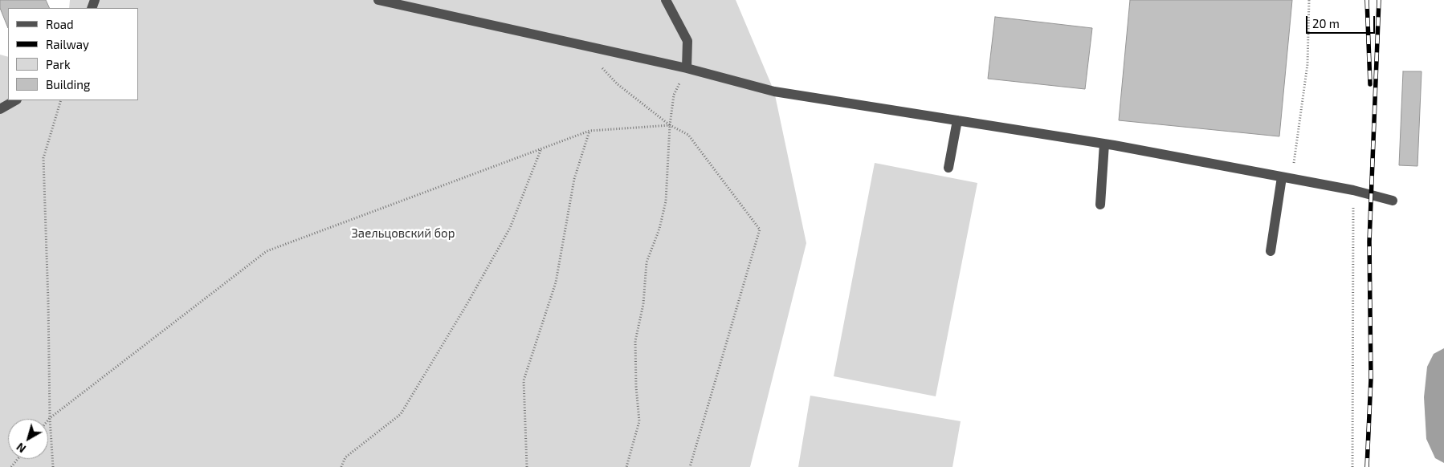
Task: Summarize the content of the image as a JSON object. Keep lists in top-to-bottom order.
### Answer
{
  "parks": ["Заельцовский бор"],
  "legend": [
    "Road",
    "Railway",
    "Park",
    "Building"
  ],
  "scale_bar": "20 m",
  "north": "bottom left"
}
